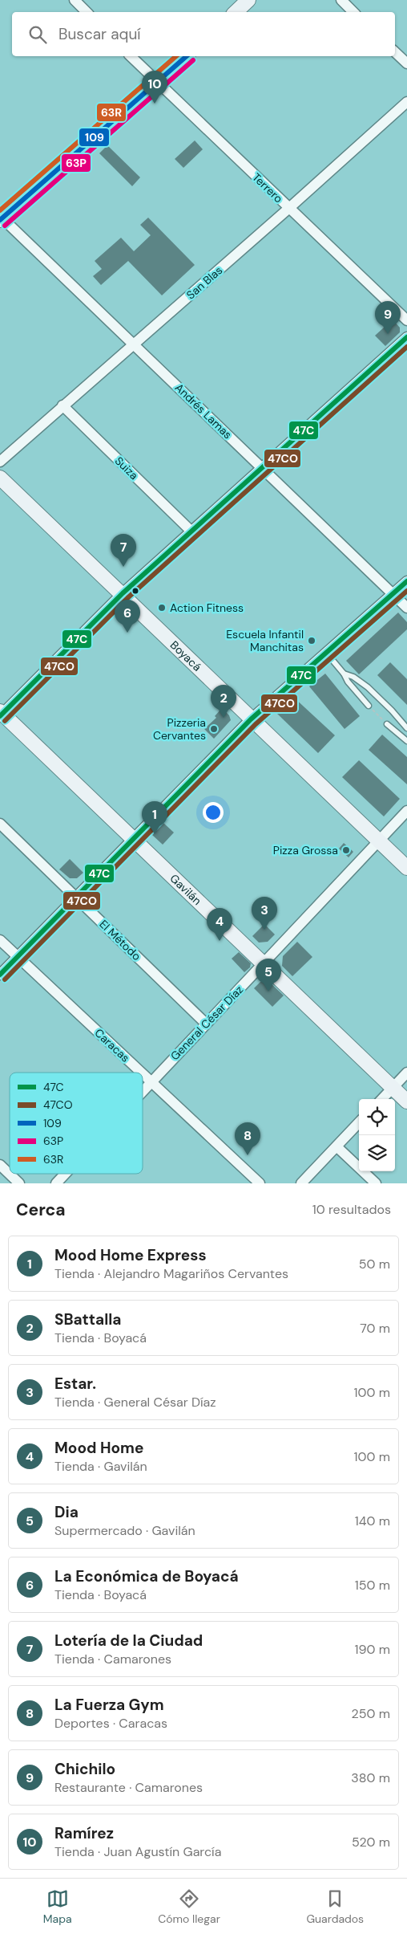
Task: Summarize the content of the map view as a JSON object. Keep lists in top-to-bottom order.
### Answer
{
  "streets": {
    "street": [
      "Terrero",
      "San Blas",
      "Andrés Lamas",
      "Suiza",
      "Boyacá",
      "Gavilán",
      "El Método",
      "General César Díaz",
      "Caracas"
    ]
  },
  "crossings": [
    ["Terrero", "San Blas"],
    ["San Blas", "Andrés Lamas"],
    ["San Blas", "Suiza"],
    ["Boyacá", "General César Díaz"],
    ["Gavilán", "General César Díaz"],
    ["El Método", "General César Díaz"],
    ["General César Díaz", "Caracas"]
  ],
  "places": [
    "Action Fitness",
    "Escuela Infantil Manchitas",
    "Pizzeria Cervantes",
    "Pizza Grossa"
  ],
  "lines": [
    "transit line 109",
    "transit line 63R",
    "transit line 63P",
    "transit line 47C",
    "transit line 47CO"
  ],
  "legend": [
    "47C",
    "47CO",
    "109",
    "63P",
    "63R"
  ],
  "page": {
    "search": "Buscar aquí",
    "pins": [
      "10",
      "9",
      "7",
      "6",
      "2",
      "1",
      "3",
      "4",
      "5",
      "8"
    ],
    "heading": ["Cerca", "10 resultados"],
    "list": [
      {
        "mark": "1",
        "name": "Mood Home Express",
        "note": "Tienda · Alejandro Magariños Cervantes",
        "value": "50 m"
      },
      {
        "mark": "2",
        "name": "SBattalla",
        "note": "Tienda · Boyacá",
        "value": "70 m"
      },
      {
        "mark": "3",
        "name": "Estar.",
        "note": "Tienda · General César Díaz",
        "value": "100 m"
      },
      {
        "mark": "4",
        "name": "Mood Home",
        "note": "Tienda · Gavilán",
        "value": "100 m"
      },
      {
        "mark": "5",
        "name": "Dia",
        "note": "Supermercado · Gavilán",
        "value": "140 m"
      },
      {
        "mark": "6",
        "name": "La Económica de Boyacá",
        "note": "Tienda · Boyacá",
        "value": "150 m"
      },
      {
        "mark": "7",
        "name": "Lotería de la Ciudad",
        "note": "Tienda · Camarones",
        "value": "190 m"
      },
      {
        "mark": "8",
        "name": "La Fuerza Gym",
        "note": "Deportes · Caracas",
        "value": "250 m"
      },
      {
        "mark": "9",
        "name": "Chichilo",
        "note": "Restaurante · Camarones",
        "value": "380 m"
      },
      {
        "mark": "10",
        "name": "Ramírez",
        "note": "Tienda · Juan Agustín García",
        "value": "520 m"
      }
    ],
    "nav": ["Mapa", "Cómo llegar", "Guardados"]
  }
}
